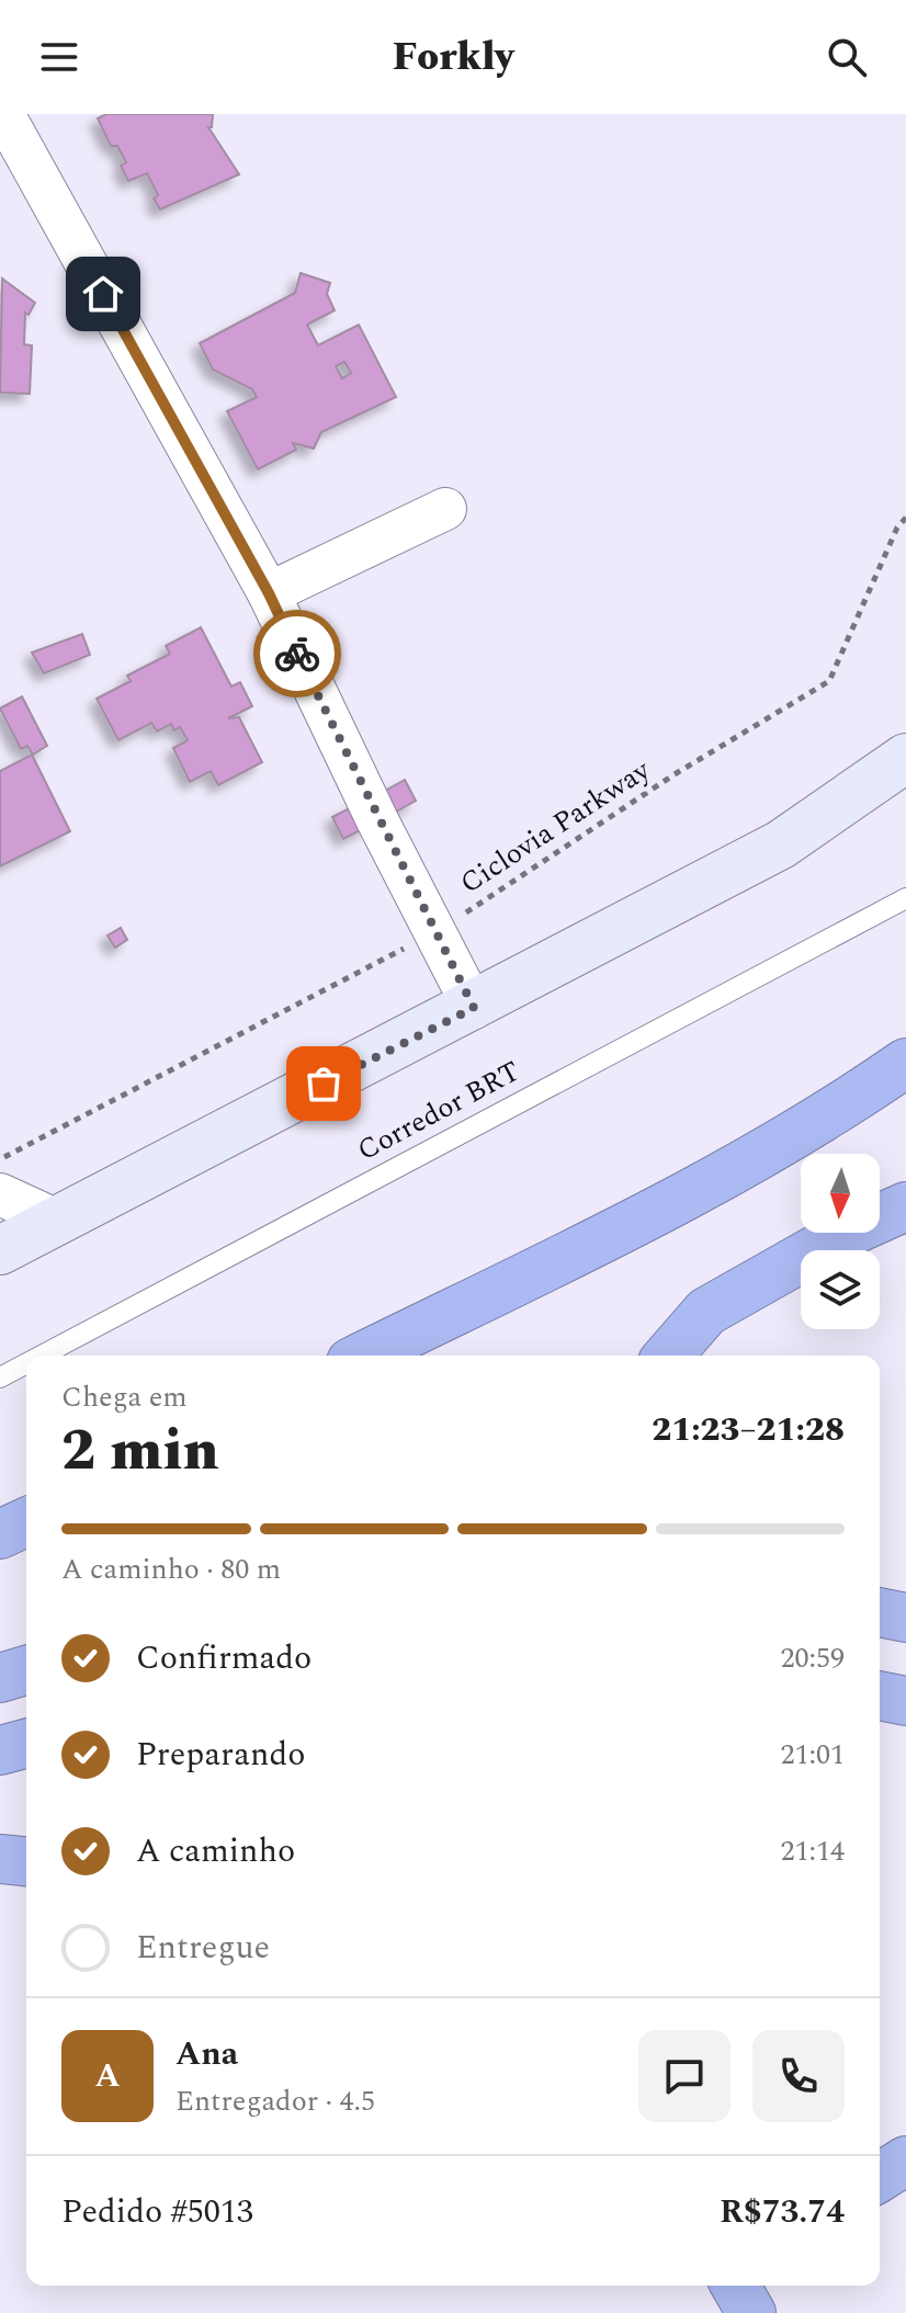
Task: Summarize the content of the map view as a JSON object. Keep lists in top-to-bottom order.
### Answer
{
  "streets": {
    "lane": ["Corredor BRT"],
    "path": ["Ciclovia Parkway"]
  },
  "north": "bottom",
  "page": {
    "header": "Forkly",
    "heading": ["2 min", "Chega em", "21:23–21:28"],
    "panel": [
      "Ana",
      "Entregador · 4.5",
      "Pedido #5013",
      "R$73.74"
    ],
    "bar": "A caminho · 80 m",
    "list": [
      ["Confirmado", "20:59"],
      ["Preparando", "21:01"],
      ["A caminho", "21:14"],
      "Entregue"
    ],
    "round": "A"
  }
}
